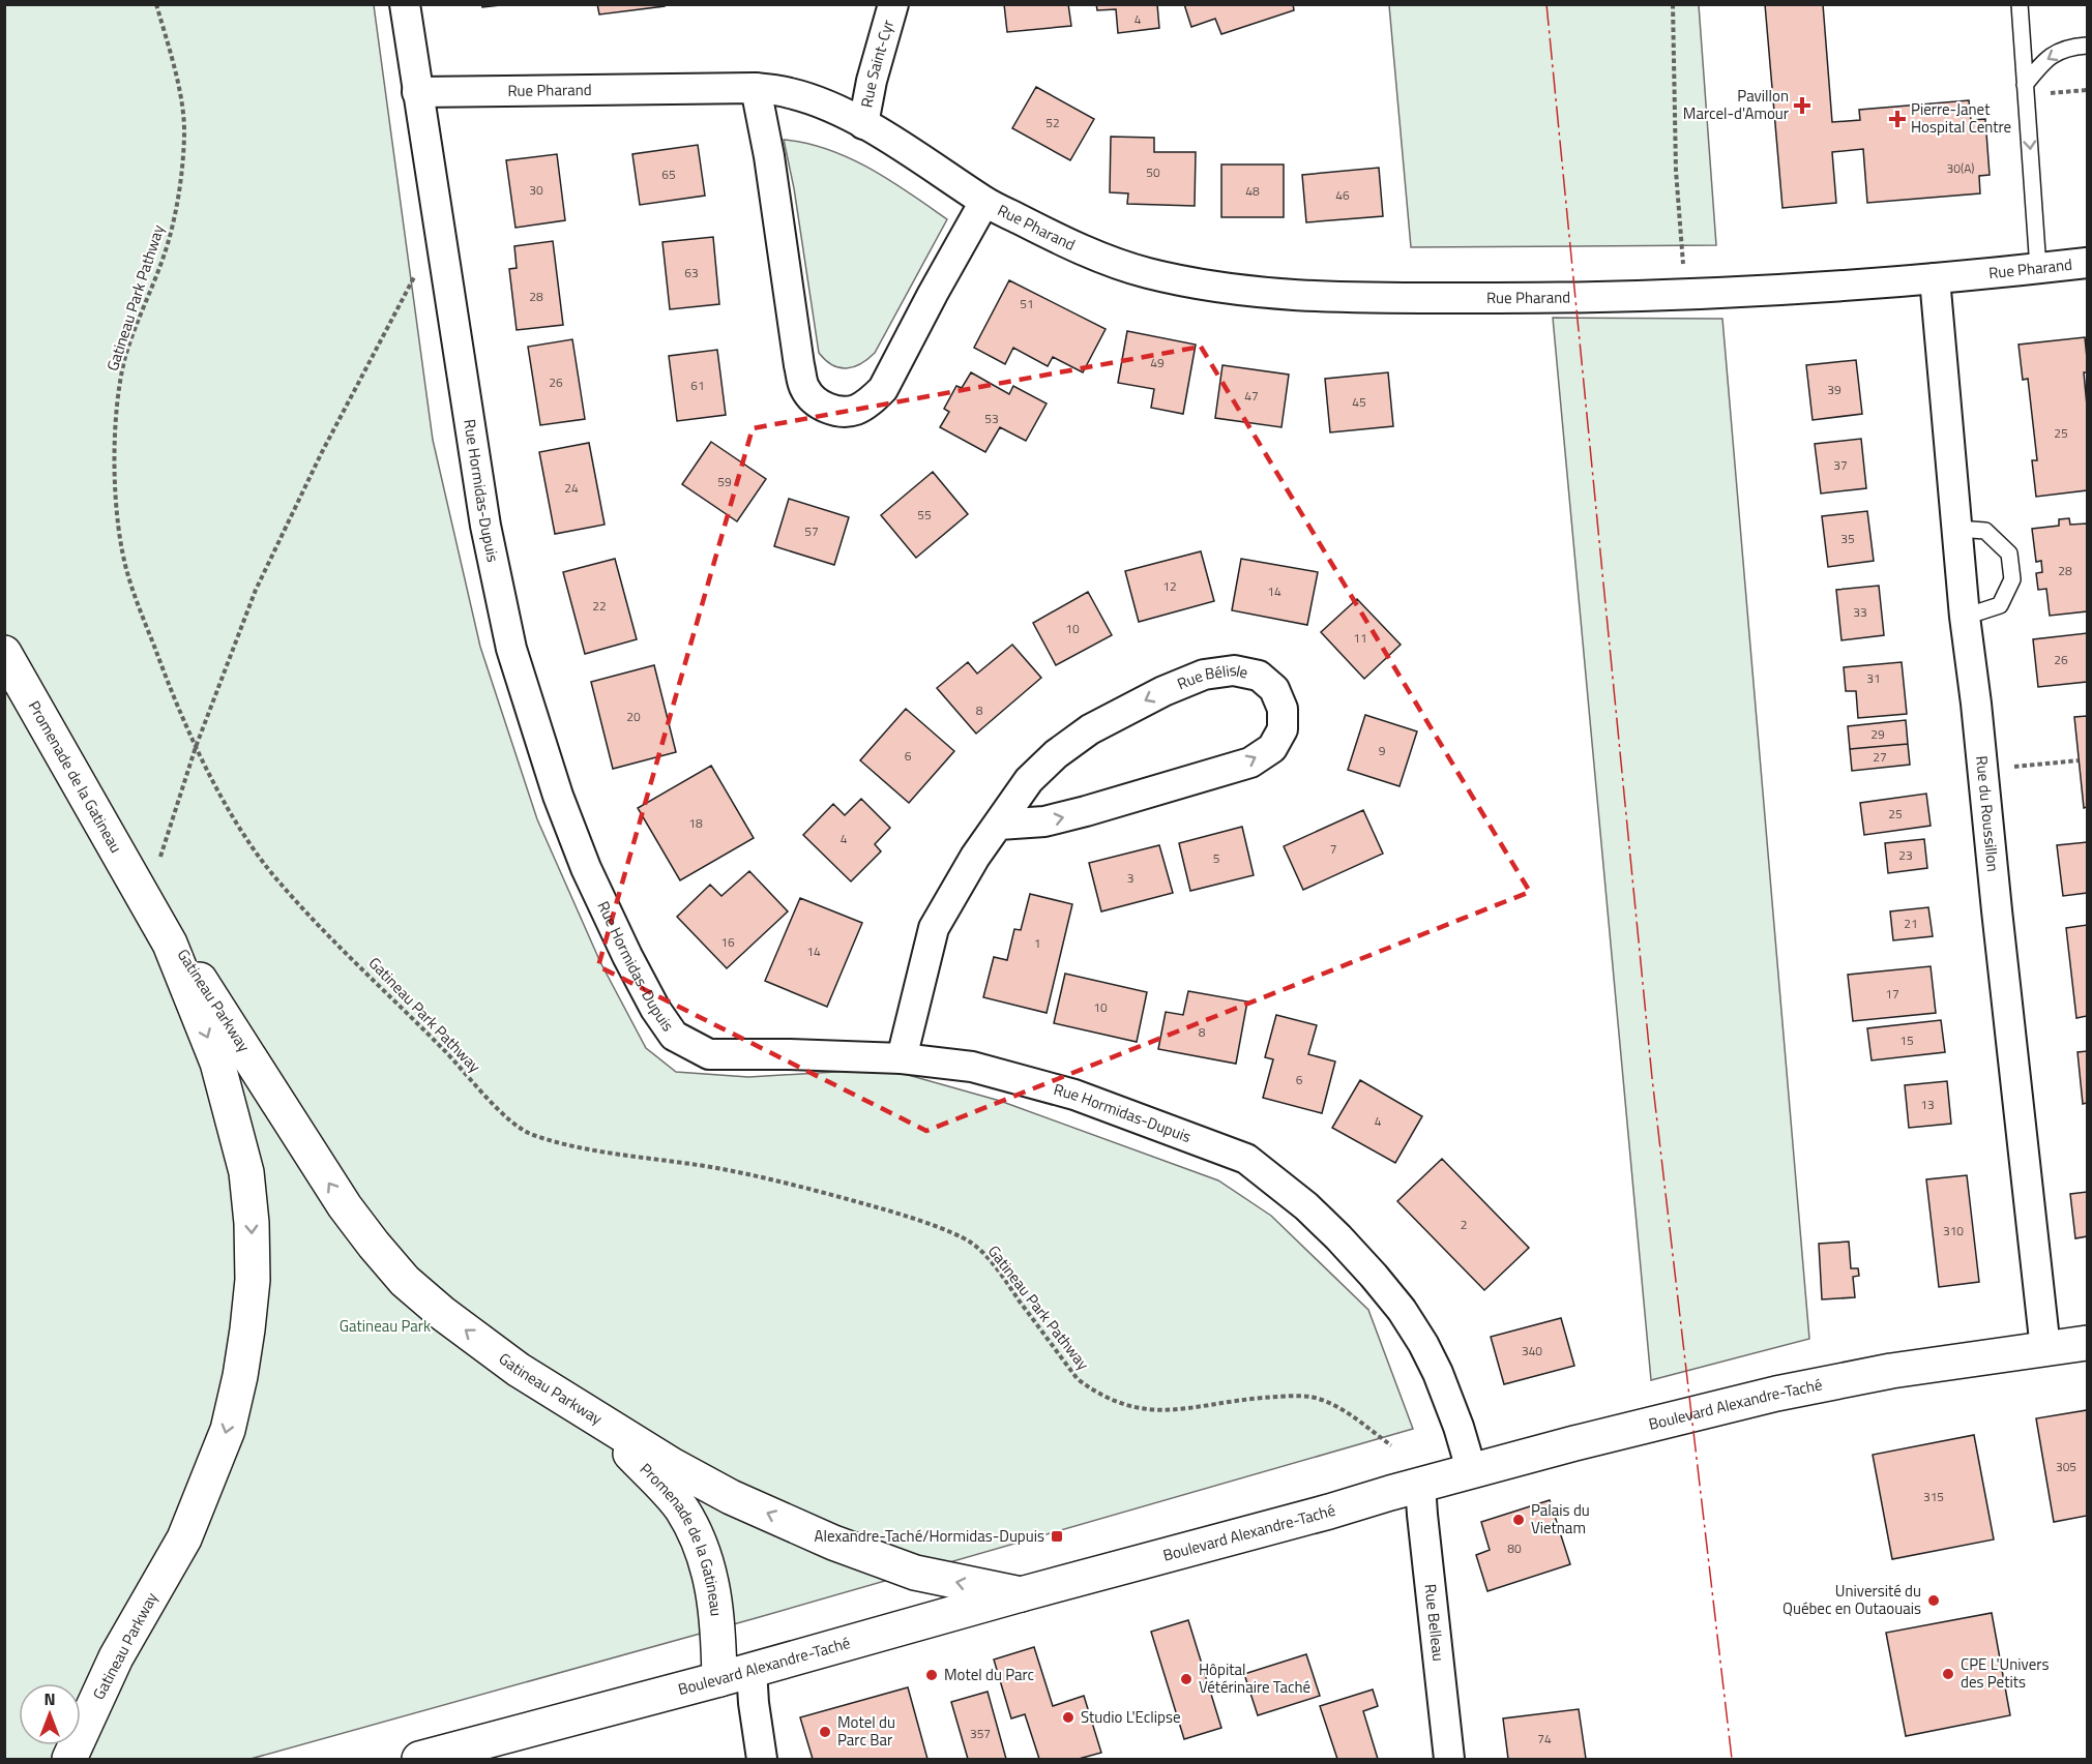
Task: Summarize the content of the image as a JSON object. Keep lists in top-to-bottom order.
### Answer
{
  "streets": {
    "street": [
      "Rue Saint-Cyr",
      "Rue Pharand",
      "Rue Hormidas-Dupuis",
      "Rue Bélisle",
      "Promenade de la Gatineau",
      "Rue du Roussillon",
      "Gatineau Parkway",
      "Boulevard Alexandre-Taché",
      "Rue Belleau"
    ],
    "path": ["Gatineau Park Pathway"]
  },
  "crossings": [
    ["Rue Saint-Cyr", "Rue Pharand"],
    ["Rue Pharand", "Rue Hormidas-Dupuis"],
    ["Rue Pharand", "Rue du Roussillon"],
    ["Rue Hormidas-Dupuis", "Rue Bélisle"],
    ["Rue Hormidas-Dupuis", "Boulevard Alexandre-Taché"],
    ["Promenade de la Gatineau", "Gatineau Parkway"],
    ["Promenade de la Gatineau", "Boulevard Alexandre-Taché"],
    ["Rue du Roussillon", "Boulevard Alexandre-Taché"],
    ["Gatineau Parkway", "Boulevard Alexandre-Taché"],
    ["Boulevard Alexandre-Taché", "Rue Belleau"]
  ],
  "parks": ["Gatineau Park"],
  "places": {
    "health": ["Pavillon Marcel-d'Amour", "Pierre-Janet Hospital Centre"],
    "other": [
      "Palais du Vietnam",
      "Université du Québec en Outaouais",
      "CPE L'Univers des Petits",
      "Motel du Parc",
      "Hôpital Vétérinaire Taché",
      "Studio L'Eclipse",
      "Motel du Parc Bar"
    ],
    "transit": ["Alexandre-Taché/Hormidas-Dupuis"]
  },
  "house_numbers": [
    "4",
    "52",
    "30(A)",
    "50",
    "65",
    "30",
    "48",
    "46",
    "63",
    "28",
    "51",
    "49",
    "26",
    "61",
    "39",
    "47",
    "45",
    "53",
    "25",
    "37",
    "59",
    "24",
    "55",
    "57",
    "35",
    "28",
    "12",
    "14",
    "22",
    "33",
    "10",
    "11",
    "26",
    "31",
    "8",
    "20",
    "29",
    "9",
    "6",
    "27",
    "25",
    "18",
    "4",
    "7",
    "23",
    "5",
    "3",
    "21",
    "16",
    "1",
    "14",
    "17",
    "10",
    "8",
    "15",
    "6",
    "13",
    "4",
    "2",
    "310",
    "340",
    "305",
    "315",
    "80",
    "357",
    "74"
  ],
  "north": "top"
}
